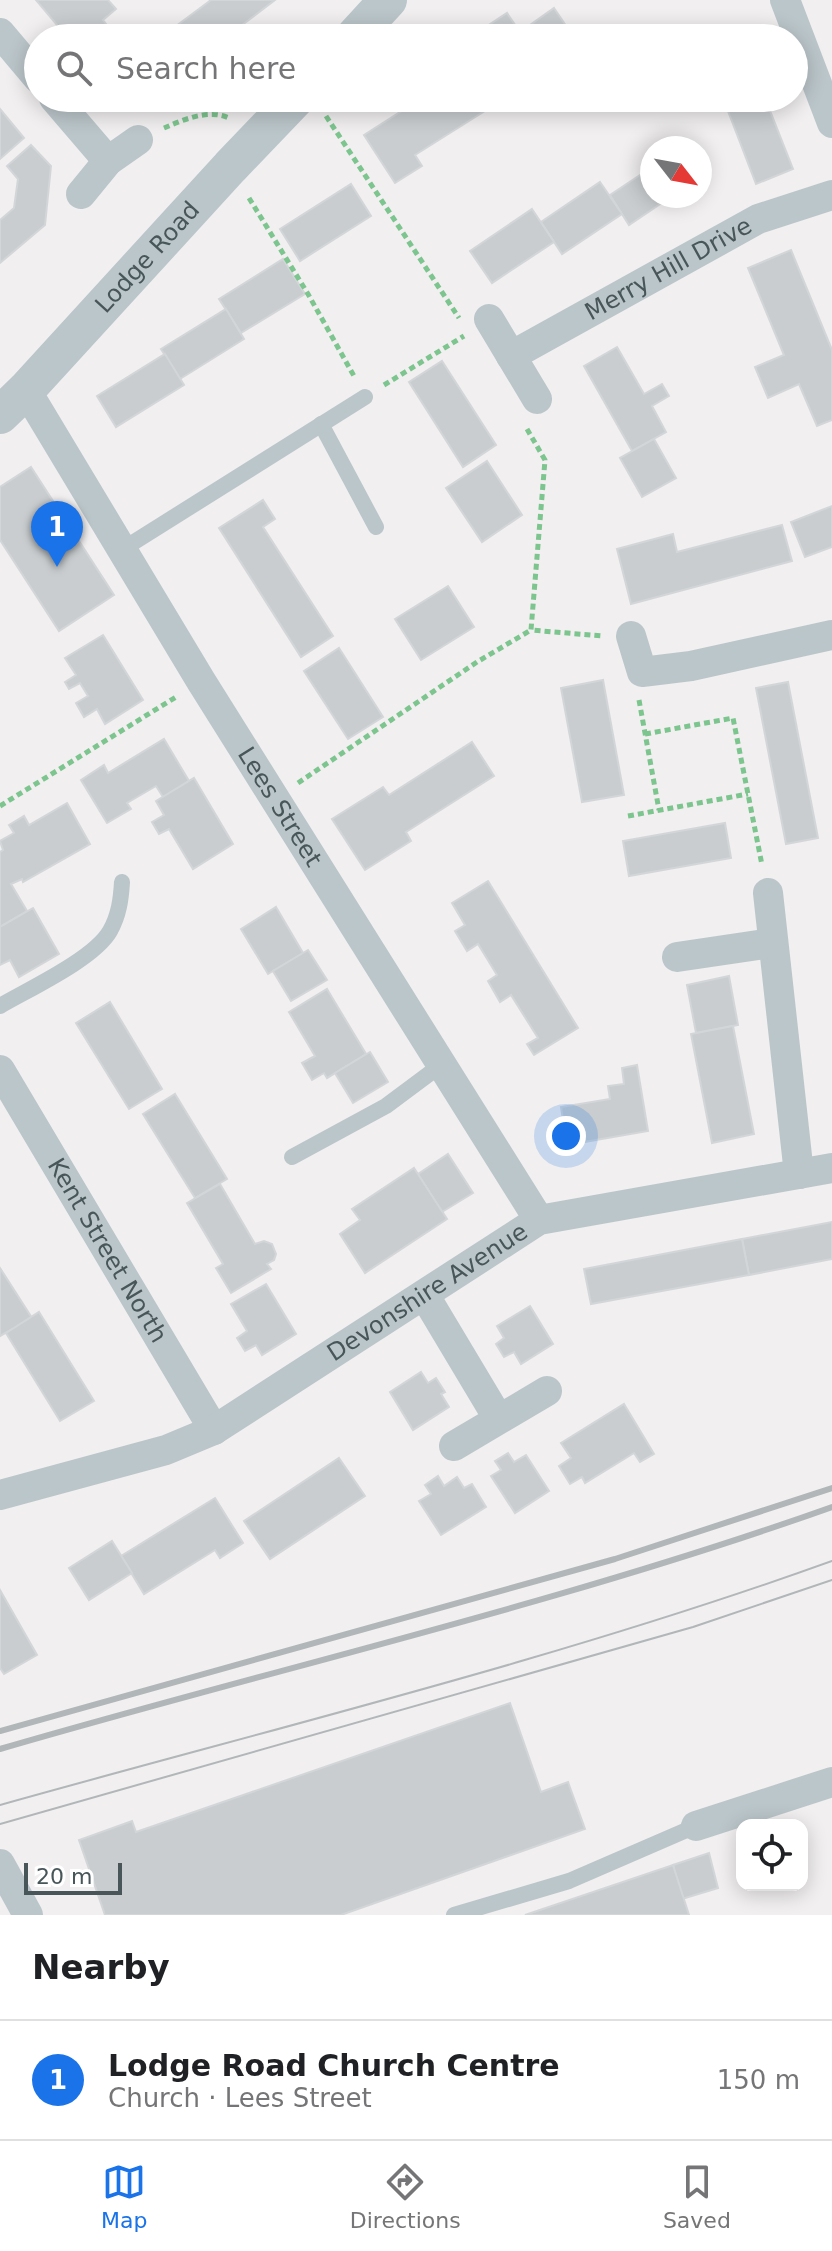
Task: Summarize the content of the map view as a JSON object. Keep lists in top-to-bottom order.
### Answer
{
  "streets": {
    "street": [
      "Lodge Road",
      "Merry Hill Drive",
      "Lees Street",
      "Kent Street North",
      "Devonshire Avenue"
    ]
  },
  "crossings": [
    ["Lodge Road", "Lees Street"],
    ["Lees Street", "Devonshire Avenue"],
    ["Kent Street North", "Devonshire Avenue"]
  ],
  "scale_bar": "20 m",
  "north": "bottom right",
  "page": {
    "search": "Search here",
    "pins": "1",
    "scale": "20 m",
    "heading": "Nearby",
    "list": [
      {
        "mark": "1",
        "name": "Lodge Road Church Centre",
        "note": "Church · Lees Street",
        "value": "150 m"
      }
    ],
    "nav": ["Map", "Directions", "Saved"]
  }
}
